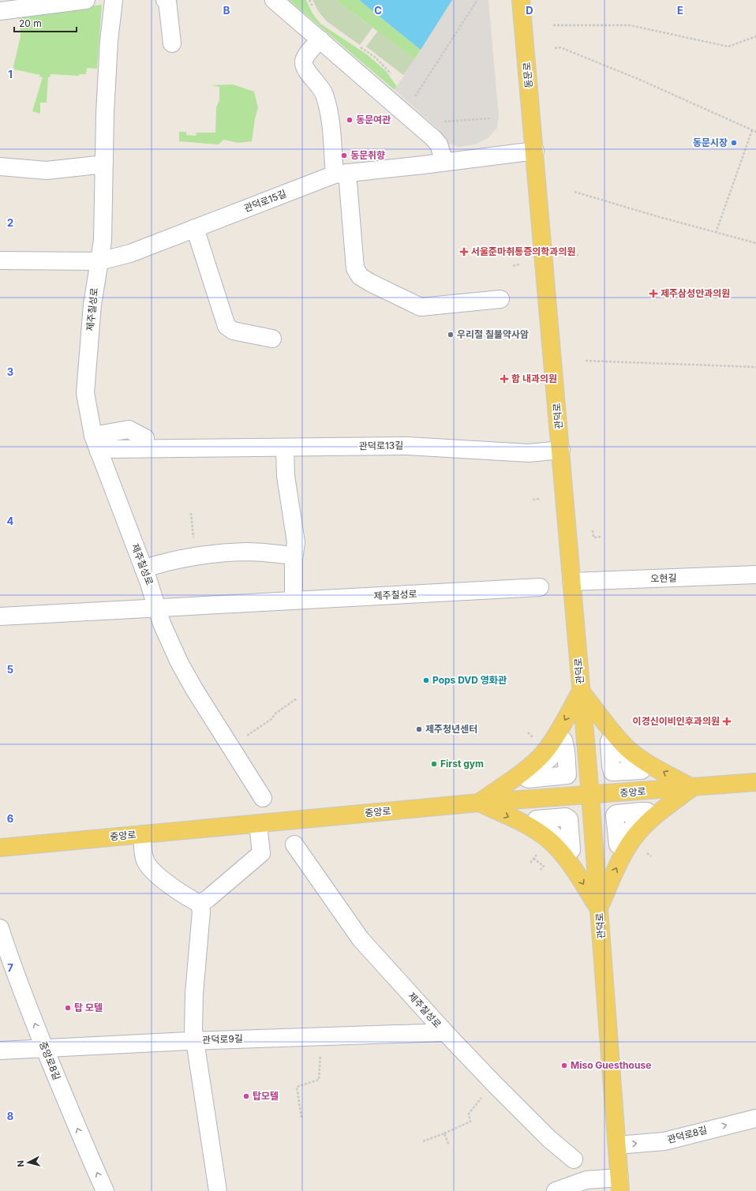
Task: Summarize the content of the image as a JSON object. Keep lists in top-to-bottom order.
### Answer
{
  "streets": {
    "main road": ["동문로", "관덕로", "중앙로"],
    "street": [
      "관덕로15길",
      "제주칠성로",
      "관덕로13길",
      "오현길",
      "관덕로9길",
      "중앙로8길",
      "관덕로8길"
    ]
  },
  "crossings": [
    ["동문로", "관덕로15길"],
    ["동문로", "관덕로"],
    ["관덕로15길", "제주칠성로"],
    ["관덕로15길", "관덕로"],
    ["제주칠성로", "관덕로13길"],
    ["제주칠성로", "관덕로9길"],
    ["관덕로", "관덕로13길"],
    ["관덕로", "오현길"],
    ["관덕로", "중앙로"],
    ["관덕로", "관덕로8길"],
    ["관덕로9길", "중앙로8길"]
  ],
  "one_way": ["관덕로8길"],
  "places": {
    "other": [
      "동문여관",
      "동문시장",
      "동문취향",
      "우리절 칠불약사암",
      "Pops DVD 영화관",
      "제주청년센터",
      "First gym",
      "탑 모텔",
      "Miso Guesthouse",
      "탑모텔"
    ],
    "health": [
      "서울준마취통증의학과의원",
      "제주삼성안과의원",
      "함 내과의원",
      "이경신이비인후과의원"
    ]
  },
  "scale_bar": "20 m",
  "north": "left",
  "grid": {
    "columns": [
      "B",
      "C",
      "D",
      "E"
    ],
    "rows": [
      "1",
      "2",
      "3",
      "4",
      "5",
      "6",
      "7",
      "8"
    ]
  }
}
